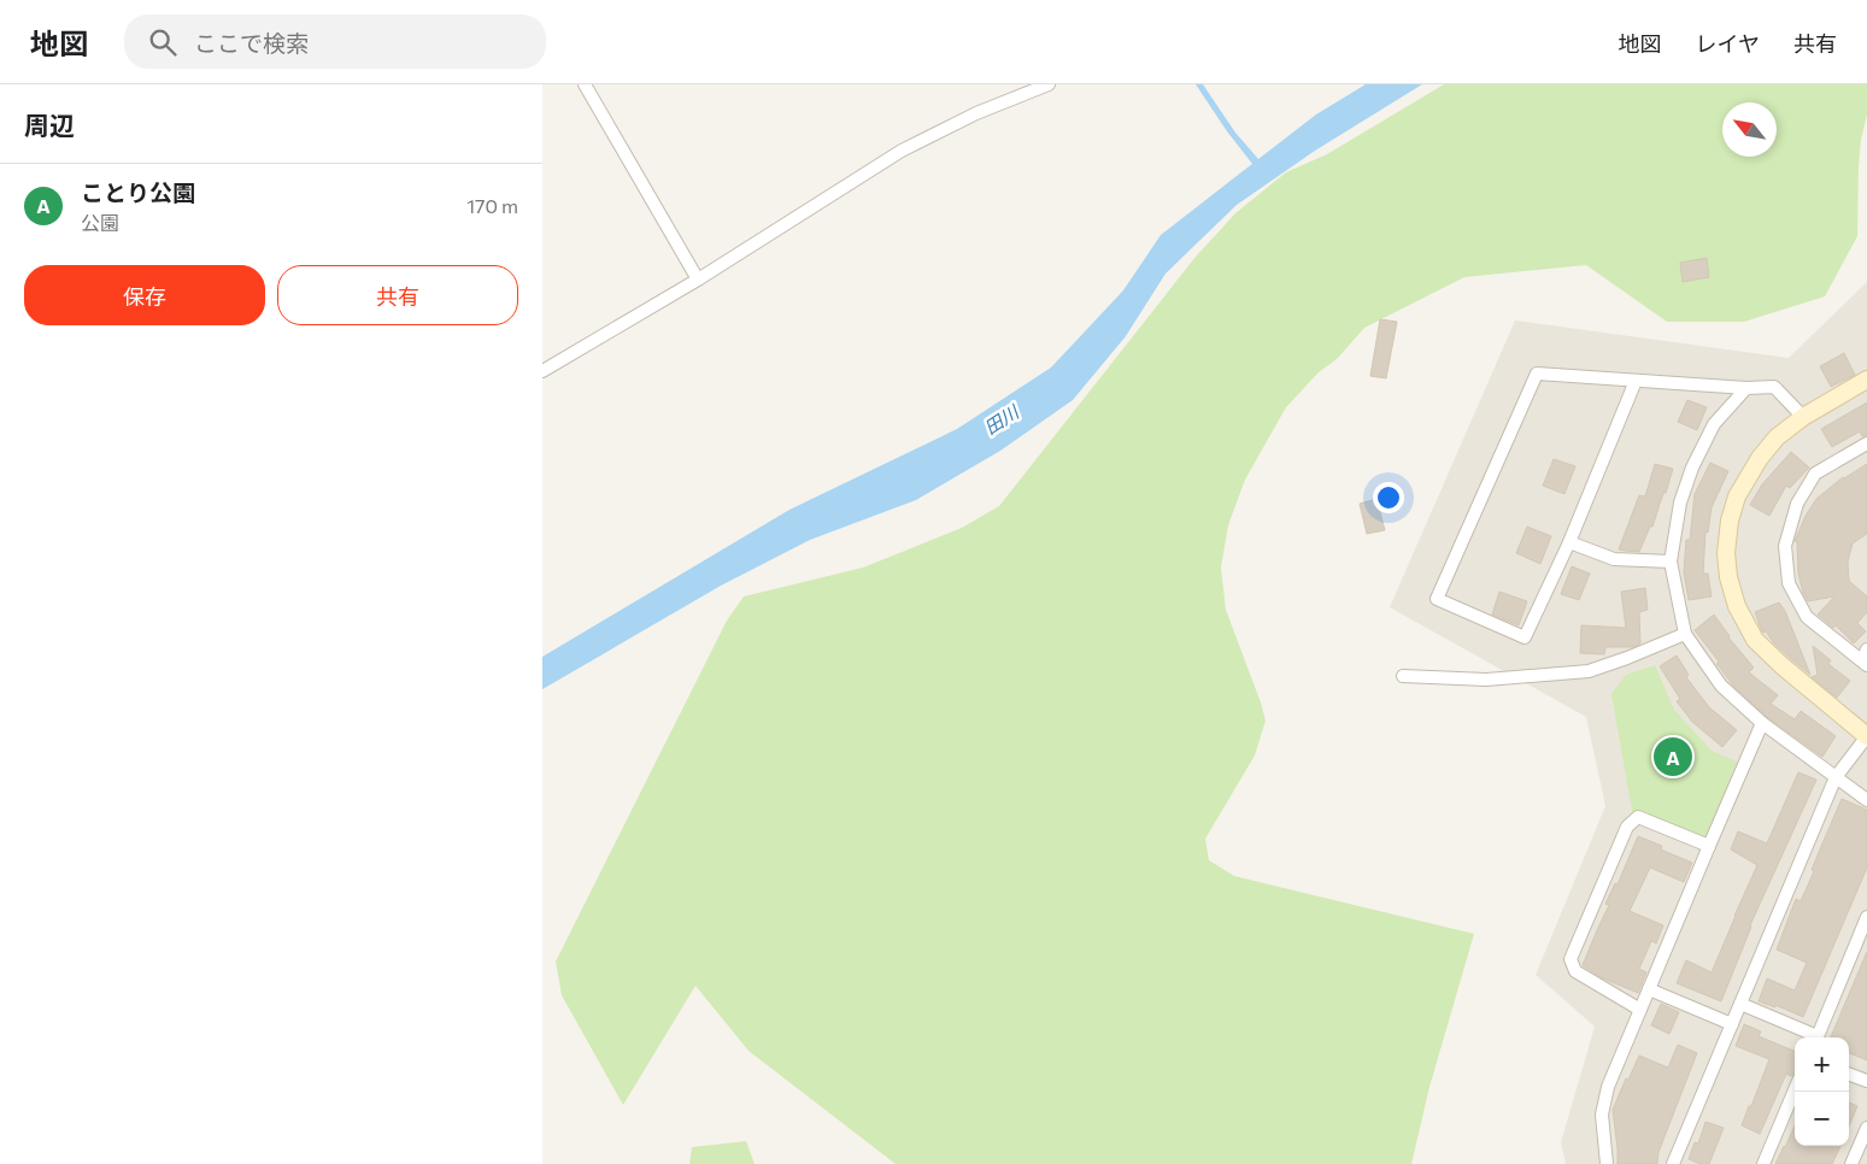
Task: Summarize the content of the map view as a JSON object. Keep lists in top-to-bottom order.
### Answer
{
  "water": ["田川"],
  "north": "top left",
  "page": {
    "header": "地図",
    "search": "ここで検索",
    "nav": ["地図", "レイヤ", "共有"],
    "heading": "周辺",
    "list": [
      {
        "mark": "A",
        "name": "ことり公園",
        "note": "公園",
        "value": "170 m"
      }
    ],
    "buttons": ["保存", "共有"],
    "pins": "A",
    "map_buttons": ["+", "−"]
  }
}
